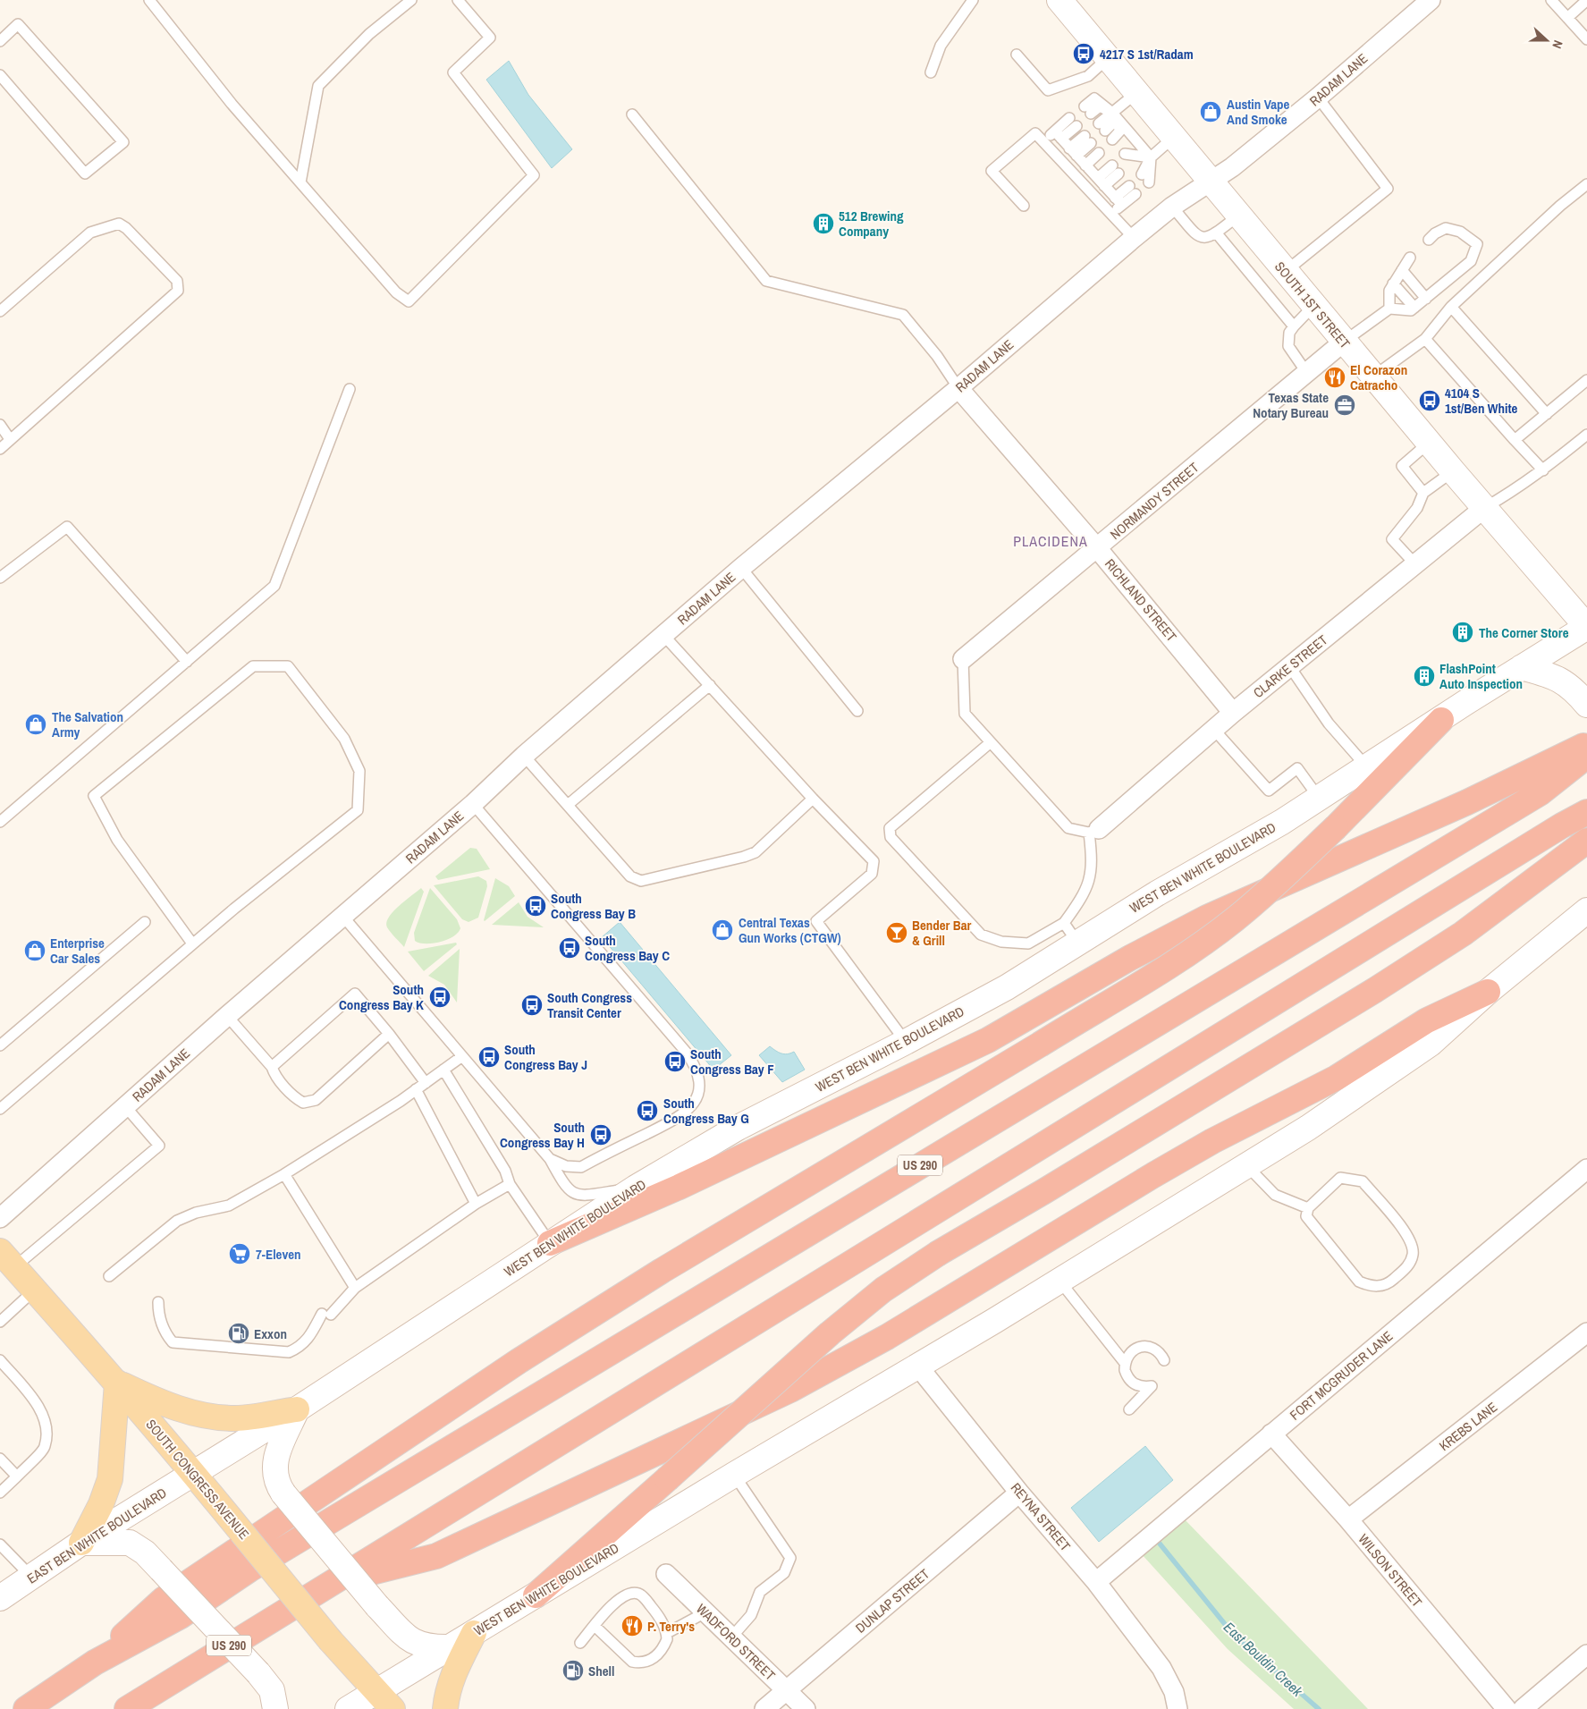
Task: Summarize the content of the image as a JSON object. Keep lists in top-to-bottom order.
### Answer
{
  "streets": {
    "highway": ["US 290"],
    "main road": [
      "SOUTH 1ST STREET",
      "WEST BEN WHITE BOULEVARD",
      "SOUTH CONGRESS AVENUE",
      "EAST BEN WHITE BOULEVARD"
    ],
    "street": [
      "RADAM LANE",
      "NORMANDY STREET",
      "RICHLAND STREET",
      "CLARKE STREET",
      "FORT MCGRUDER LANE",
      "KREBS LANE",
      "REYNA STREET",
      "WILSON STREET",
      "DUNLAP STREET",
      "WADFORD STREET"
    ]
  },
  "crossings": [
    ["RADAM LANE", "SOUTH 1ST STREET"],
    ["RADAM LANE", "RICHLAND STREET"],
    ["SOUTH 1ST STREET", "NORMANDY STREET"],
    ["SOUTH 1ST STREET", "CLARKE STREET"],
    ["SOUTH 1ST STREET", "WEST BEN WHITE BOULEVARD"],
    ["NORMANDY STREET", "RICHLAND STREET"],
    ["RICHLAND STREET", "CLARKE STREET"],
    ["WEST BEN WHITE BOULEVARD", "SOUTH CONGRESS AVENUE"],
    ["WEST BEN WHITE BOULEVARD", "REYNA STREET"],
    ["WEST BEN WHITE BOULEVARD", "EAST BEN WHITE BOULEVARD"],
    ["FORT MCGRUDER LANE", "REYNA STREET"],
    ["FORT MCGRUDER LANE", "WILSON STREET"],
    ["KREBS LANE", "WILSON STREET"],
    ["SOUTH CONGRESS AVENUE", "EAST BEN WHITE BOULEVARD"],
    ["REYNA STREET", "DUNLAP STREET"],
    ["DUNLAP STREET", "WADFORD STREET"]
  ],
  "districts": ["PLACIDENA"],
  "water": ["East Bouldin Creek"],
  "places": {
    "bus stop": [
      "4217 S 1st/Radam",
      "4104 S 1st/Ben White",
      "South Congress Bay B",
      "South Congress Bay C",
      "South Congress Bay K",
      "South Congress Transit Center",
      "South Congress Bay J",
      "South Congress Bay F",
      "South Congress Bay G",
      "South Congress Bay H"
    ],
    "shop": [
      "Austin Vape And Smoke",
      "The Salvation Army",
      "Central Texas Gun Works (CTGW)",
      "Enterprise Car Sales"
    ],
    "building": ["512 Brewing Company", "The Corner Store", "FlashPoint Auto Inspection"],
    "restaurant": ["El Corazon Catracho", "P. Terry's"],
    "office": ["Texas State Notary Bureau"],
    "bar": ["Bender Bar & Grill"],
    "supermarket": ["7-Eleven"],
    "fuel station": ["Exxon", "Shell"]
  },
  "north": "right"
}
